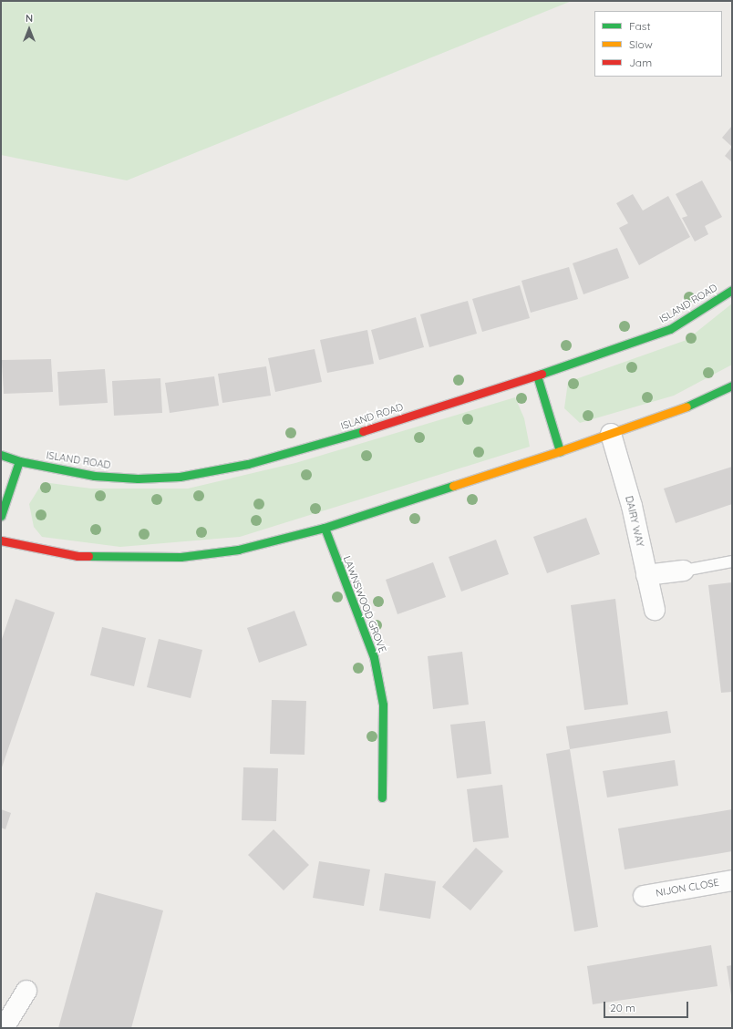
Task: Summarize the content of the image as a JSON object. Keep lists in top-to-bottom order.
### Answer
{
  "streets": {
    "main road": ["ISLAND ROAD", "LAWNSWOOD GROVE"],
    "street": ["DAIRY WAY", "NIJON CLOSE"]
  },
  "legend": ["Fast", "Slow", "Jam"],
  "scale_bar": "20 m",
  "north": "top"
}
